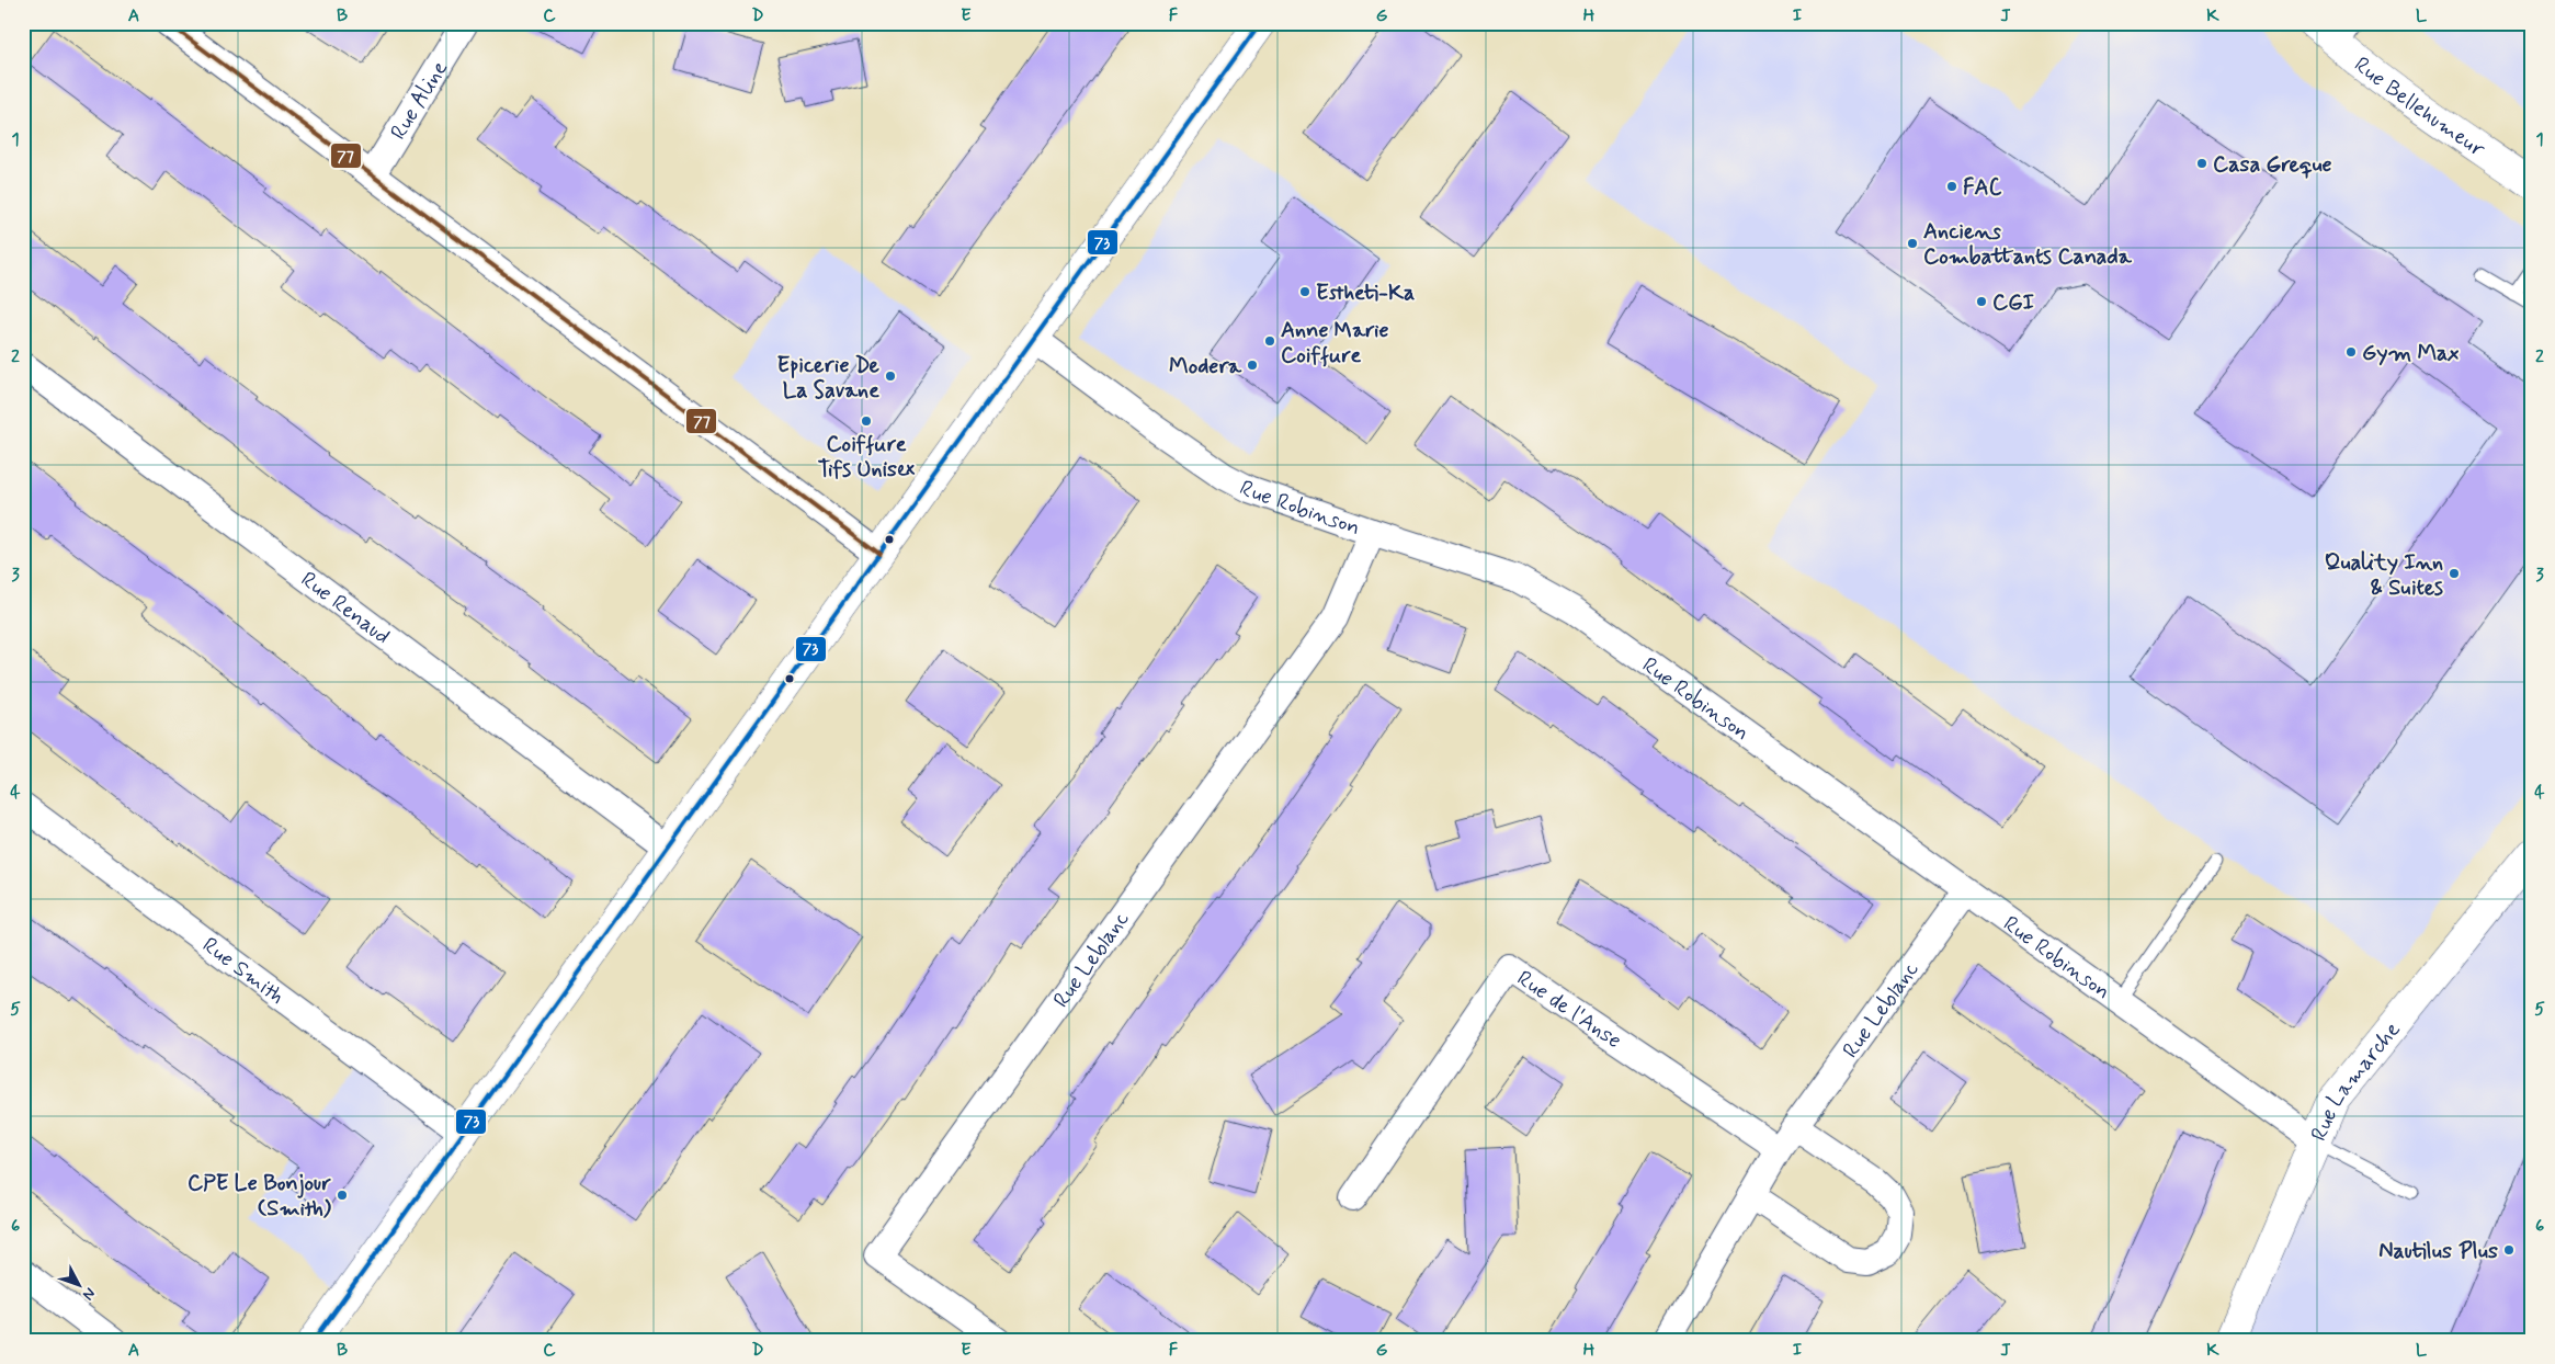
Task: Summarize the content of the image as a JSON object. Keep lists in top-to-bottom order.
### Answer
{
  "streets": {
    "street": [
      "Rue Aline",
      "Rue Bellehumeur",
      "Rue Robinson",
      "Rue Renaud",
      "Rue Leblanc",
      "Rue Smith",
      "Rue de l'Anse",
      "Rue Lamarche"
    ]
  },
  "crossings": [
    ["Rue Robinson", "Rue Leblanc"],
    ["Rue Robinson", "Rue Lamarche"],
    ["Rue Leblanc", "Rue de l'Anse"]
  ],
  "places": [
    "Casa Greque",
    "FAC",
    "Anciens Combattants Canada",
    "Estheti-Ka",
    "CGI",
    "Anne Marie Coiffure",
    "Gym Max",
    "Modera",
    "Epicerie De La Savane",
    "Coiffure Tifs Unisex",
    "Quality Inn & Suites",
    "CPE Le Bonjour (Smith)",
    "Nautilus Plus"
  ],
  "lines": ["transit line 73", "transit line 77"],
  "north": "bottom right",
  "grid": {
    "columns": [
      "A",
      "B",
      "C",
      "D",
      "E",
      "F",
      "G",
      "H",
      "I",
      "J",
      "K",
      "L"
    ],
    "rows": [
      "1",
      "2",
      "3",
      "4",
      "5",
      "6"
    ]
  }
}
